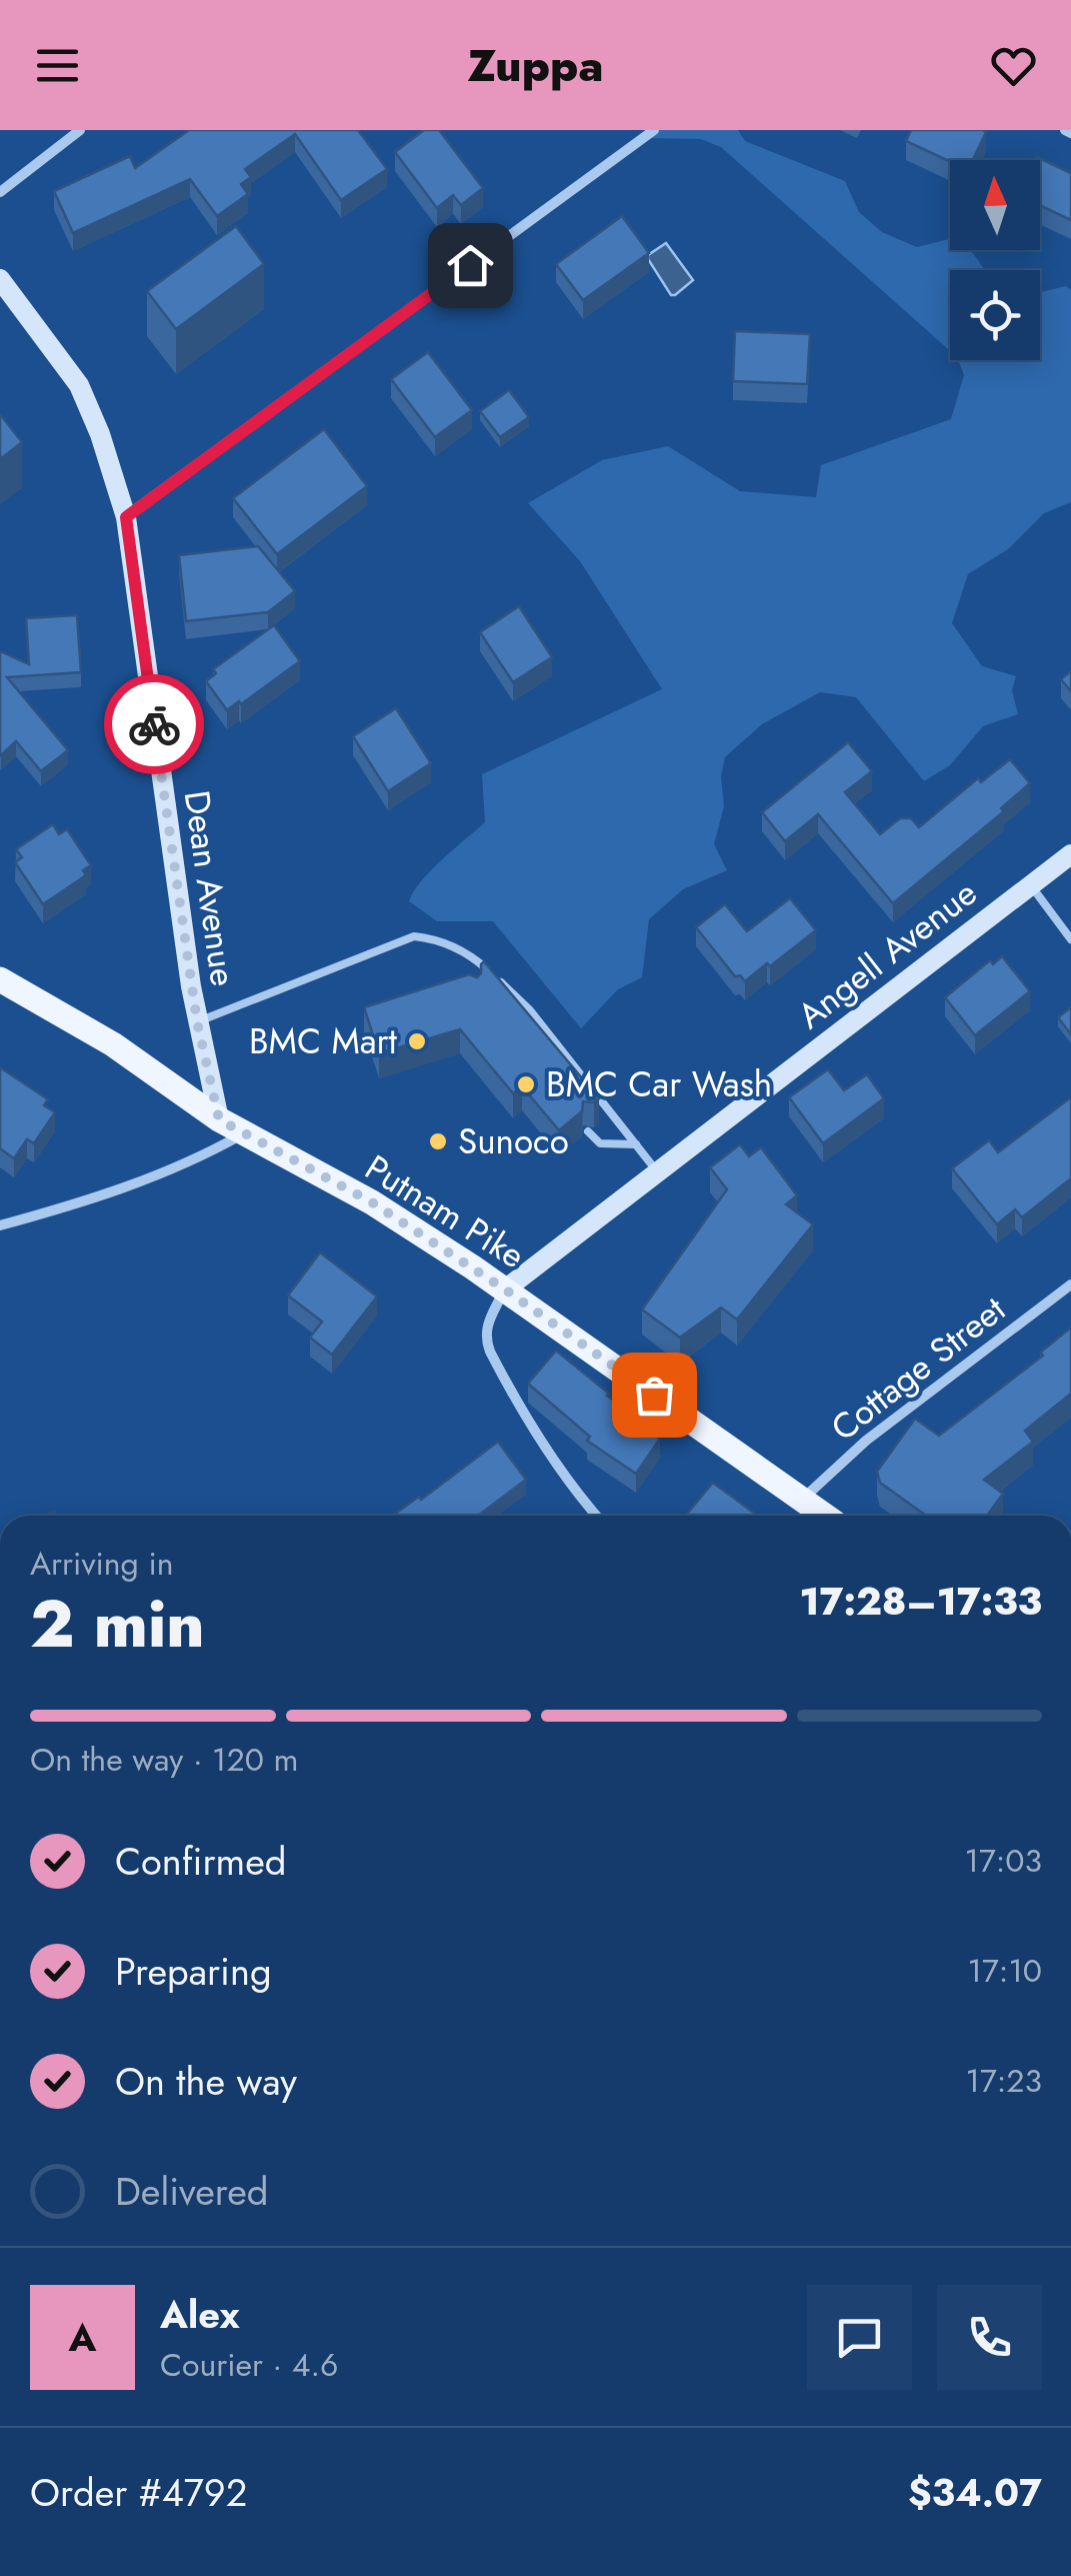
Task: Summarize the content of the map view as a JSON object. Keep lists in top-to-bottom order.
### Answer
{
  "streets": {
    "main road": ["Putnam Pike"],
    "street": ["Dean Avenue", "Angell Avenue", "Cottage Street"]
  },
  "crossings": [
    ["Dean Avenue", "Putnam Pike"],
    ["Angell Avenue", "Putnam Pike"],
    ["Putnam Pike", "Cottage Street"]
  ],
  "places": ["BMC Mart", "BMC Car Wash", "Sunoco"],
  "north": "top",
  "page": {
    "header": "Zuppa",
    "heading": ["2 min", "Arriving in", "17:28–17:33"],
    "panel": [
      "Alex",
      "Courier · 4.6",
      "Order #4792",
      "$34.07"
    ],
    "bar": "On the way · 120 m",
    "list": [
      ["Confirmed", "17:03"],
      ["Preparing", "17:10"],
      ["On the way", "17:23"],
      "Delivered"
    ],
    "round": "A"
  }
}
